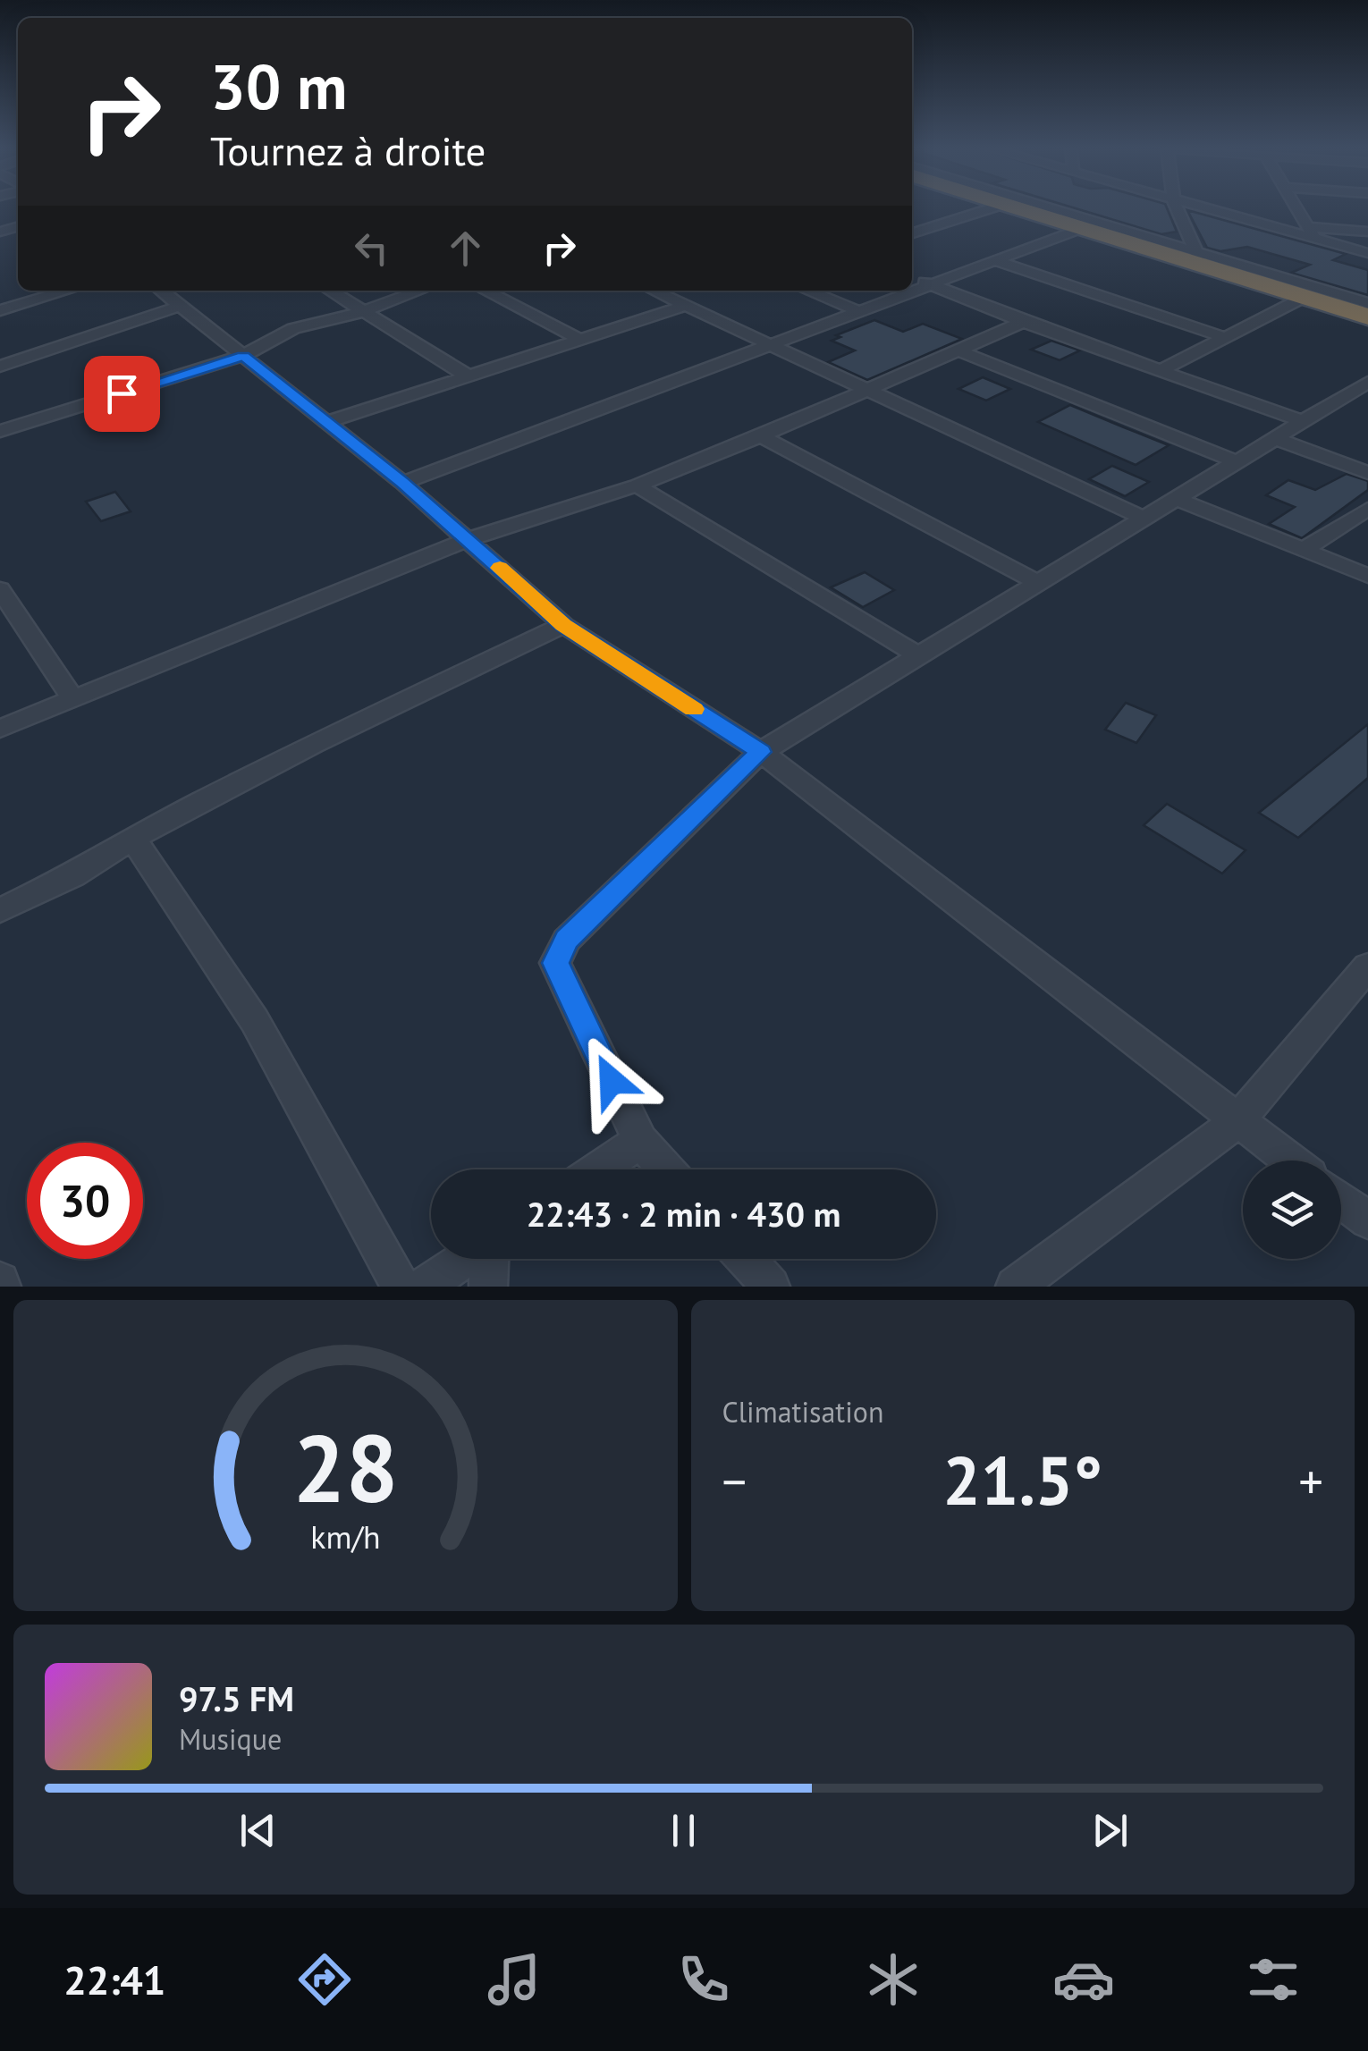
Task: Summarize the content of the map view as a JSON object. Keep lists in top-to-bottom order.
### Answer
{
  "page": {
    "turn": ["30 m", "Tournez à droite"],
    "limit": "30",
    "trip": "22:43 · 2 min · 430 m",
    "tile": "Climatisation",
    "heat": ["−", "21.5°", "+"],
    "song": ["97.5 FM", "Musique"],
    "tabs": "22:41",
    "gauge": ["28", "km/h"]
  }
}
